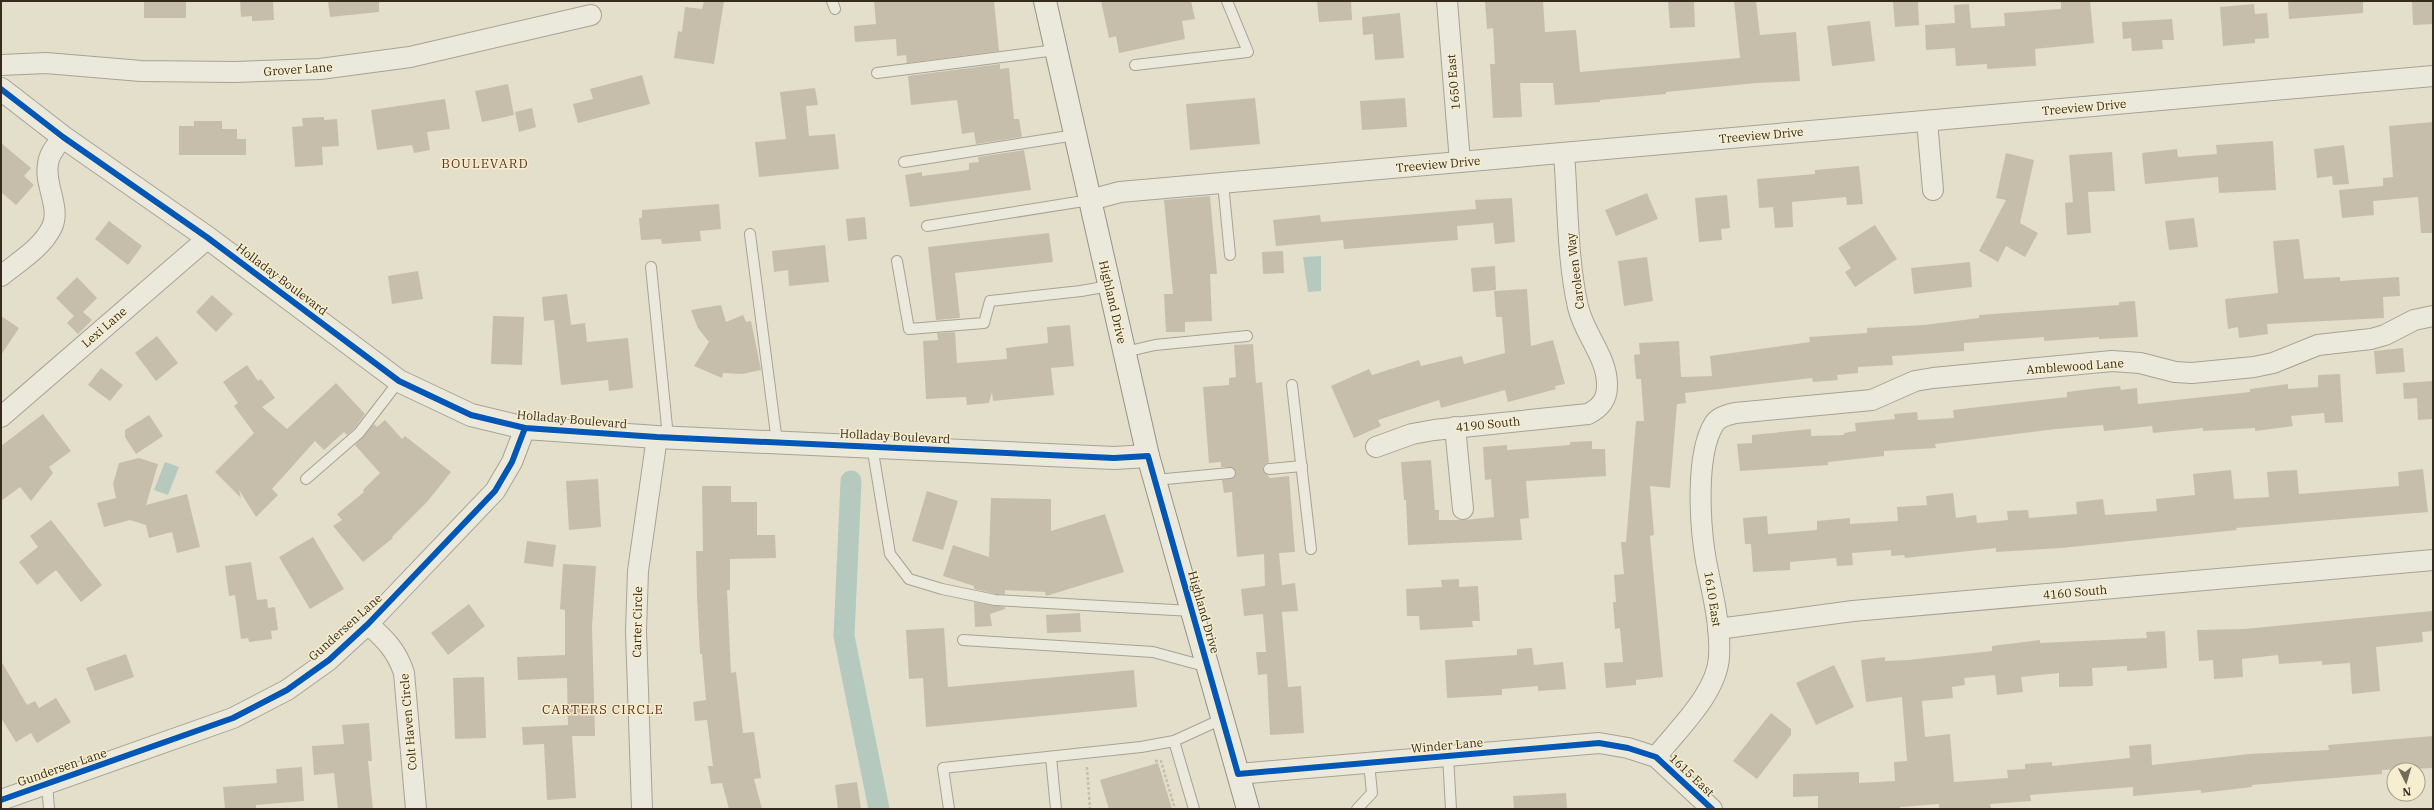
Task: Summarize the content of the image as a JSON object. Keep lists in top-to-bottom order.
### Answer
{
  "streets": {
    "street": [
      "Grover Lane",
      "1650 East",
      "Treeview Drive",
      "Caroleen Way",
      "Holladay Boulevard",
      "Highland Drive",
      "Lexi Lane",
      "Amblewood Lane",
      "4190 South",
      "4160 South",
      "1610 East",
      "Carter Circle",
      "Gundersen Lane",
      "Colt Haven Circle",
      "Winder Lane",
      "1615 East"
    ]
  },
  "crossings": [
    ["1650 East", "Treeview Drive"],
    ["Treeview Drive", "Caroleen Way"],
    ["Treeview Drive", "Highland Drive"],
    ["Caroleen Way", "4190 South"],
    ["Holladay Boulevard", "Highland Drive"],
    ["Holladay Boulevard", "Lexi Lane"],
    ["Holladay Boulevard", "Carter Circle"],
    ["Holladay Boulevard", "Gundersen Lane"],
    ["Highland Drive", "Winder Lane"],
    ["Amblewood Lane", "1610 East"],
    ["4160 South", "1610 East"],
    ["1610 East", "Winder Lane"],
    ["1610 East", "1615 East"],
    ["Gundersen Lane", "Colt Haven Circle"],
    ["Winder Lane", "1615 East"]
  ],
  "districts": ["BOULEVARD", "CARTERS CIRCLE"],
  "north": "bottom"
}
